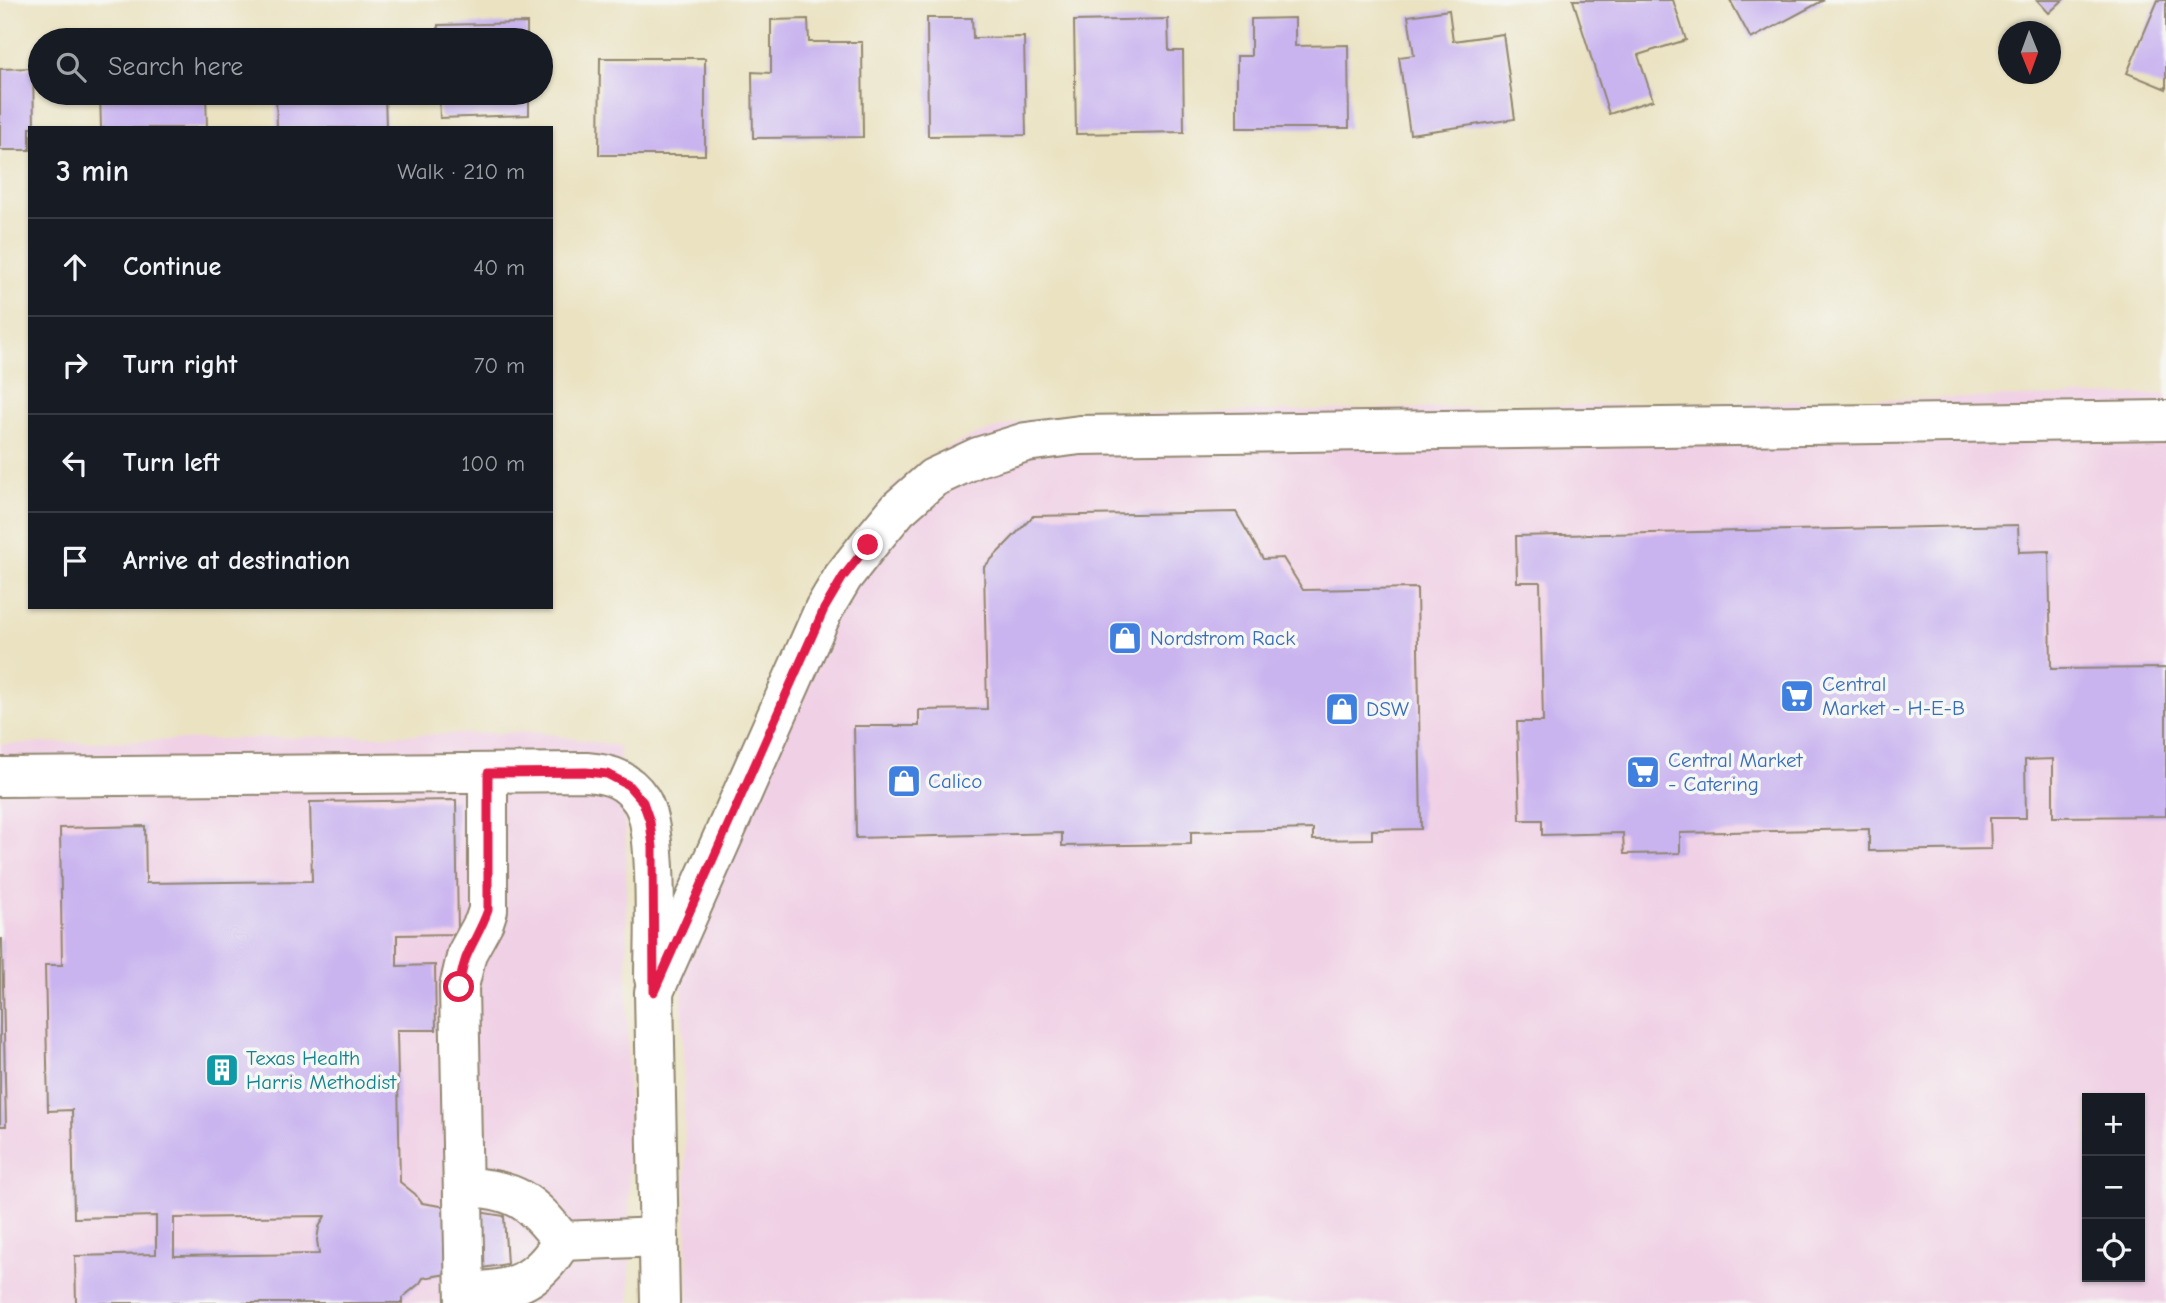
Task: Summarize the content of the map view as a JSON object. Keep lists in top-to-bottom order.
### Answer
{
  "places": {
    "shop": ["Nordstrom Rack", "DSW", "Calico"],
    "supermarket": ["Central Market - H-E-B", "Central Market - Catering"],
    "building": ["Texas Health Harris Methodist"]
  },
  "north": "bottom",
  "page": {
    "search": "Search here",
    "heading": ["3 min", "Walk · 210 m"],
    "list": [
      ["Continue", "40 m"],
      ["Turn right", "70 m"],
      ["Turn left", "100 m"],
      "Arrive at destination"
    ],
    "map_buttons": ["+", "−"]
  }
}
